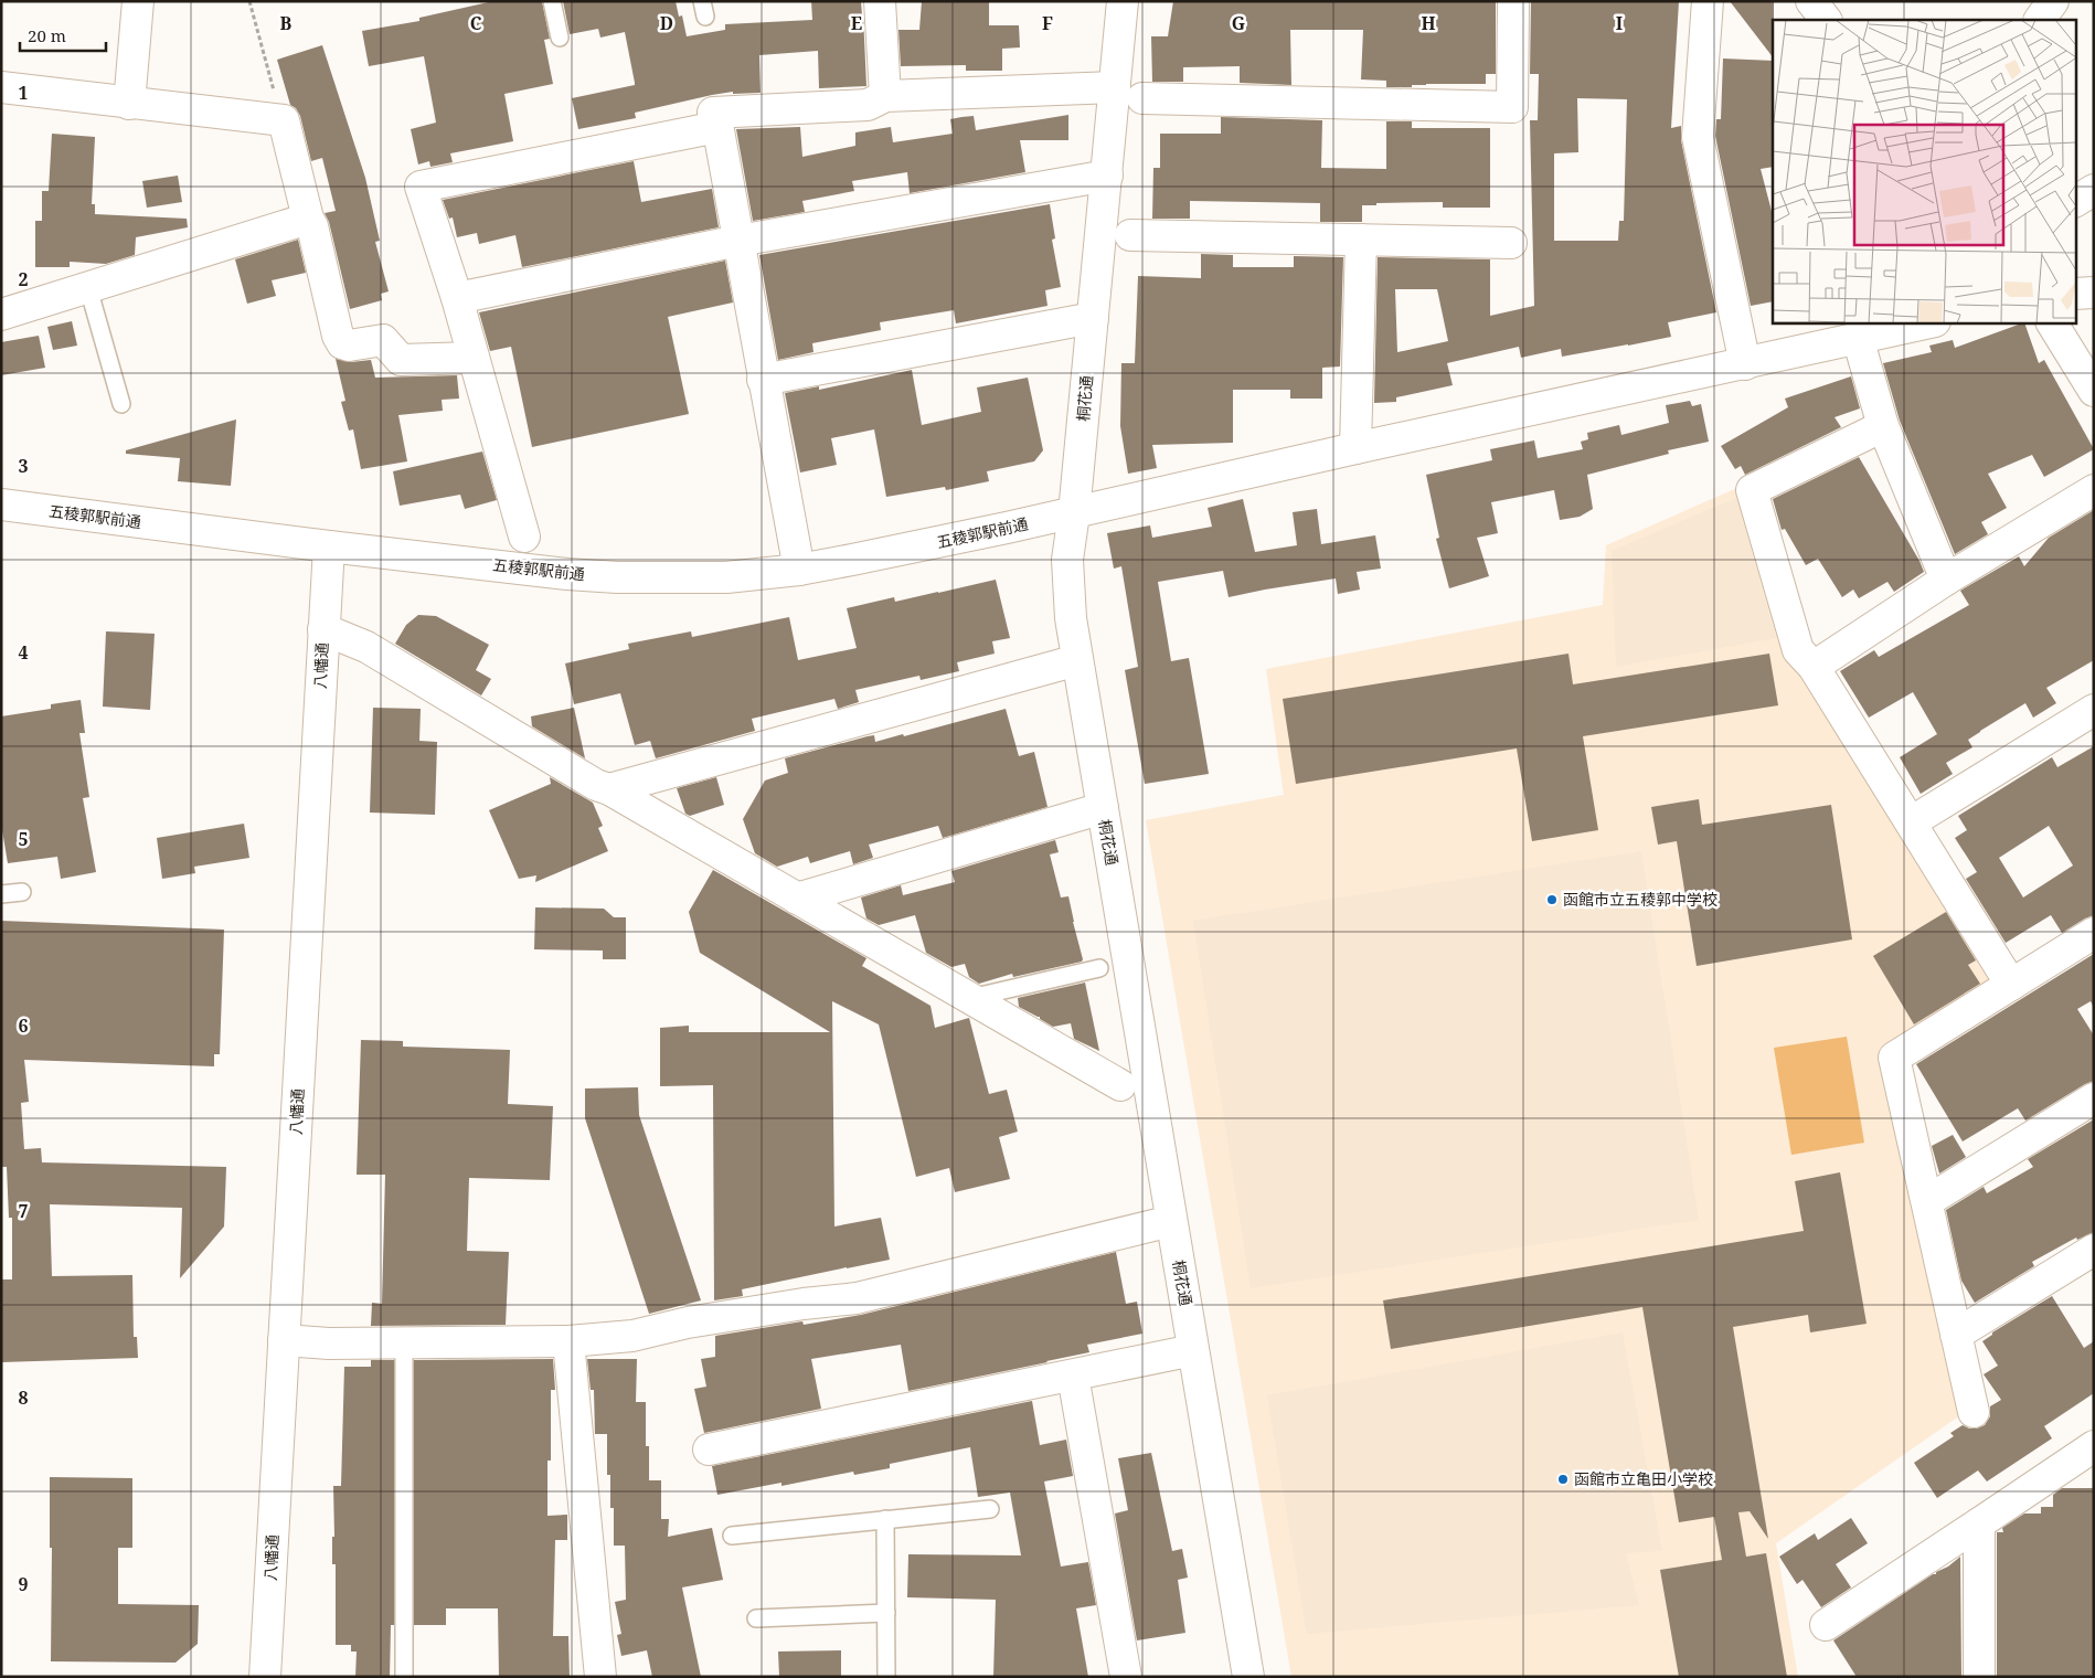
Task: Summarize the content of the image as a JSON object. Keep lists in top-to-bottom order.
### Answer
{
  "streets": {
    "street": ["桐花通", "五稜郭駅前通", "八幡通"]
  },
  "crossings": [
    ["桐花通", "五稜郭駅前通"],
    ["五稜郭駅前通", "八幡通"]
  ],
  "places": ["函館市立五稜郭中学校", "函館市立亀田小学校"],
  "scale_bar": "20 m",
  "grid": {
    "columns": [
      "B",
      "C",
      "D",
      "E",
      "F",
      "G",
      "H",
      "I"
    ],
    "rows": [
      "1",
      "2",
      "3",
      "4",
      "5",
      "6",
      "7",
      "8",
      "9"
    ]
  }
}
